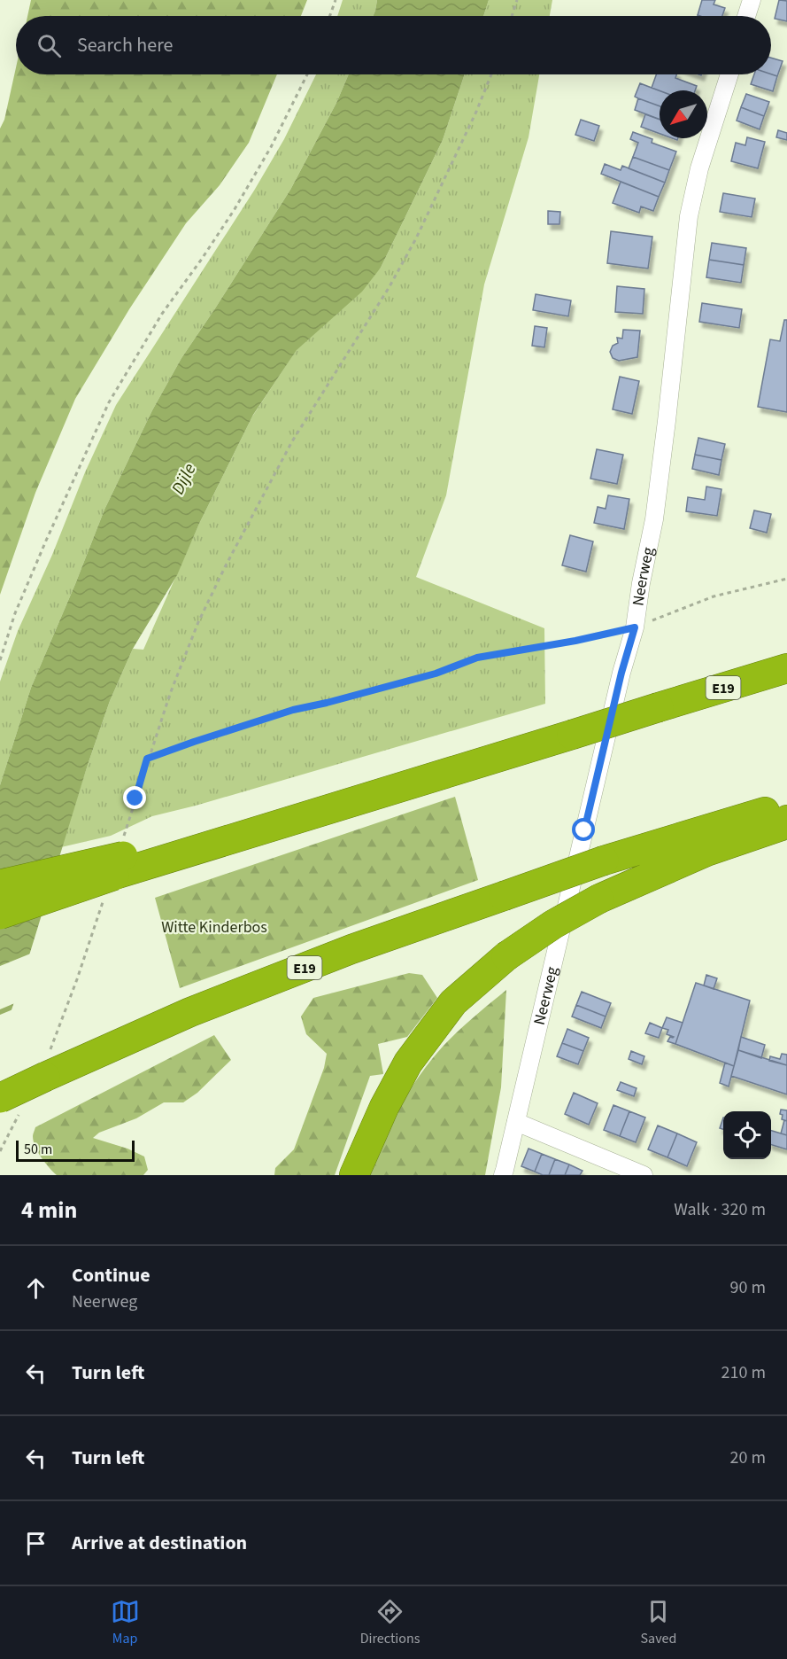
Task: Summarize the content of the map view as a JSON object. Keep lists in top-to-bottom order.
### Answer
{
  "streets": {
    "highway": ["E19"],
    "street": ["Neerweg"]
  },
  "water": ["Dijle"],
  "parks": ["Witte Kinderbos"],
  "scale_bar": "50 m",
  "north": "bottom left",
  "page": {
    "search": "Search here",
    "scale": "50 m",
    "heading": ["4 min", "Walk · 320 m"],
    "list": [
      ["Continue", "Neerweg", "90 m"],
      ["Turn left", "210 m"],
      ["Turn left", "20 m"],
      "Arrive at destination"
    ],
    "nav": ["Map", "Directions", "Saved"]
  }
}
